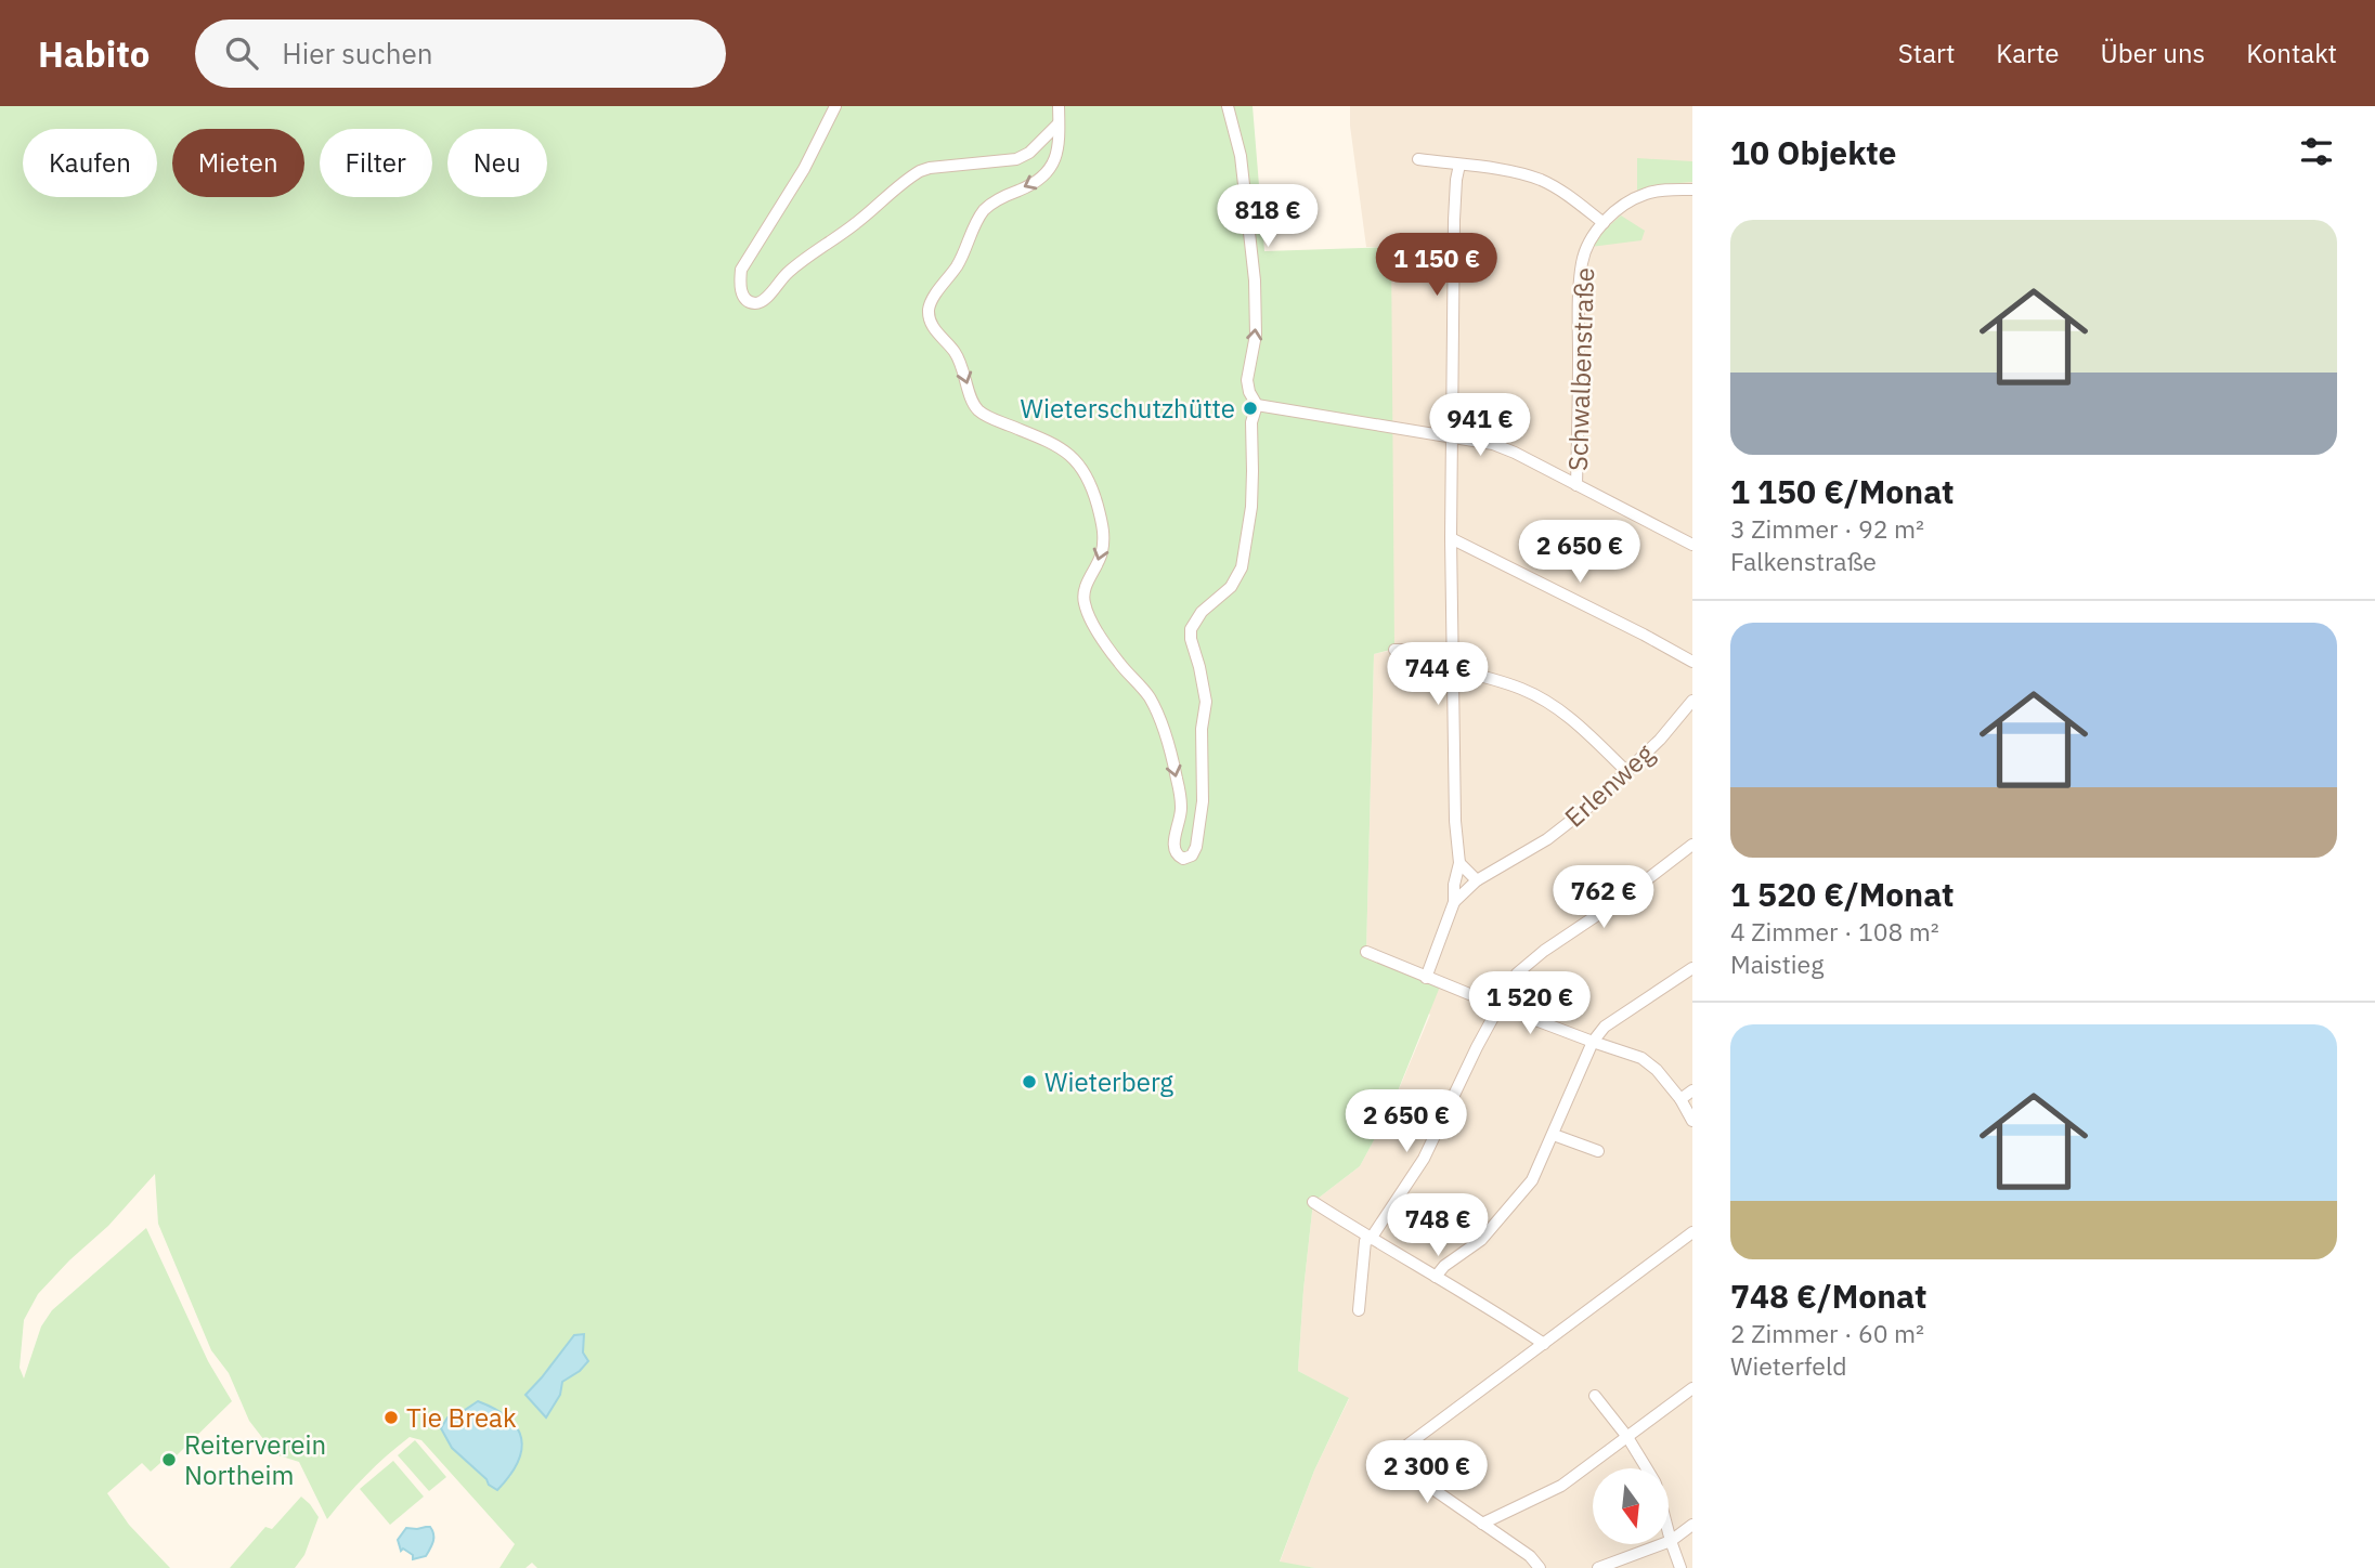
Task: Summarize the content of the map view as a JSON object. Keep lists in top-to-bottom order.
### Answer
{
  "streets": {
    "street": ["Schwalbenstraße", "Erlenweg"]
  },
  "places": [
    "Wieterschutzhütte",
    "Wieterberg",
    "Tie Break",
    "Reiterverein Northeim"
  ],
  "north": "bottom",
  "page": {
    "header": "Habito",
    "search": "Hier suchen",
    "nav": [
      "Start",
      "Karte",
      "Über uns",
      "Kontakt"
    ],
    "heading": "10 Objekte",
    "chip": [
      "Kaufen",
      "Mieten",
      "Filter",
      "Neu"
    ],
    "price": [
      "818 €",
      "1 150 €",
      "941 €",
      "2 650 €",
      "744 €",
      "762 €",
      "1 520 €",
      "2 650 €",
      "748 €",
      "2 300 €"
    ],
    "list": [
      {
        "name": "1 150 €/Monat",
        "note": "3 Zimmer · 92 m² · Falkenstraße"
      },
      {
        "name": "1 520 €/Monat",
        "note": "4 Zimmer · 108 m² · Maistieg"
      },
      {
        "name": "748 €/Monat",
        "note": "2 Zimmer · 60 m² · Wieterfeld"
      }
    ]
  }
}
